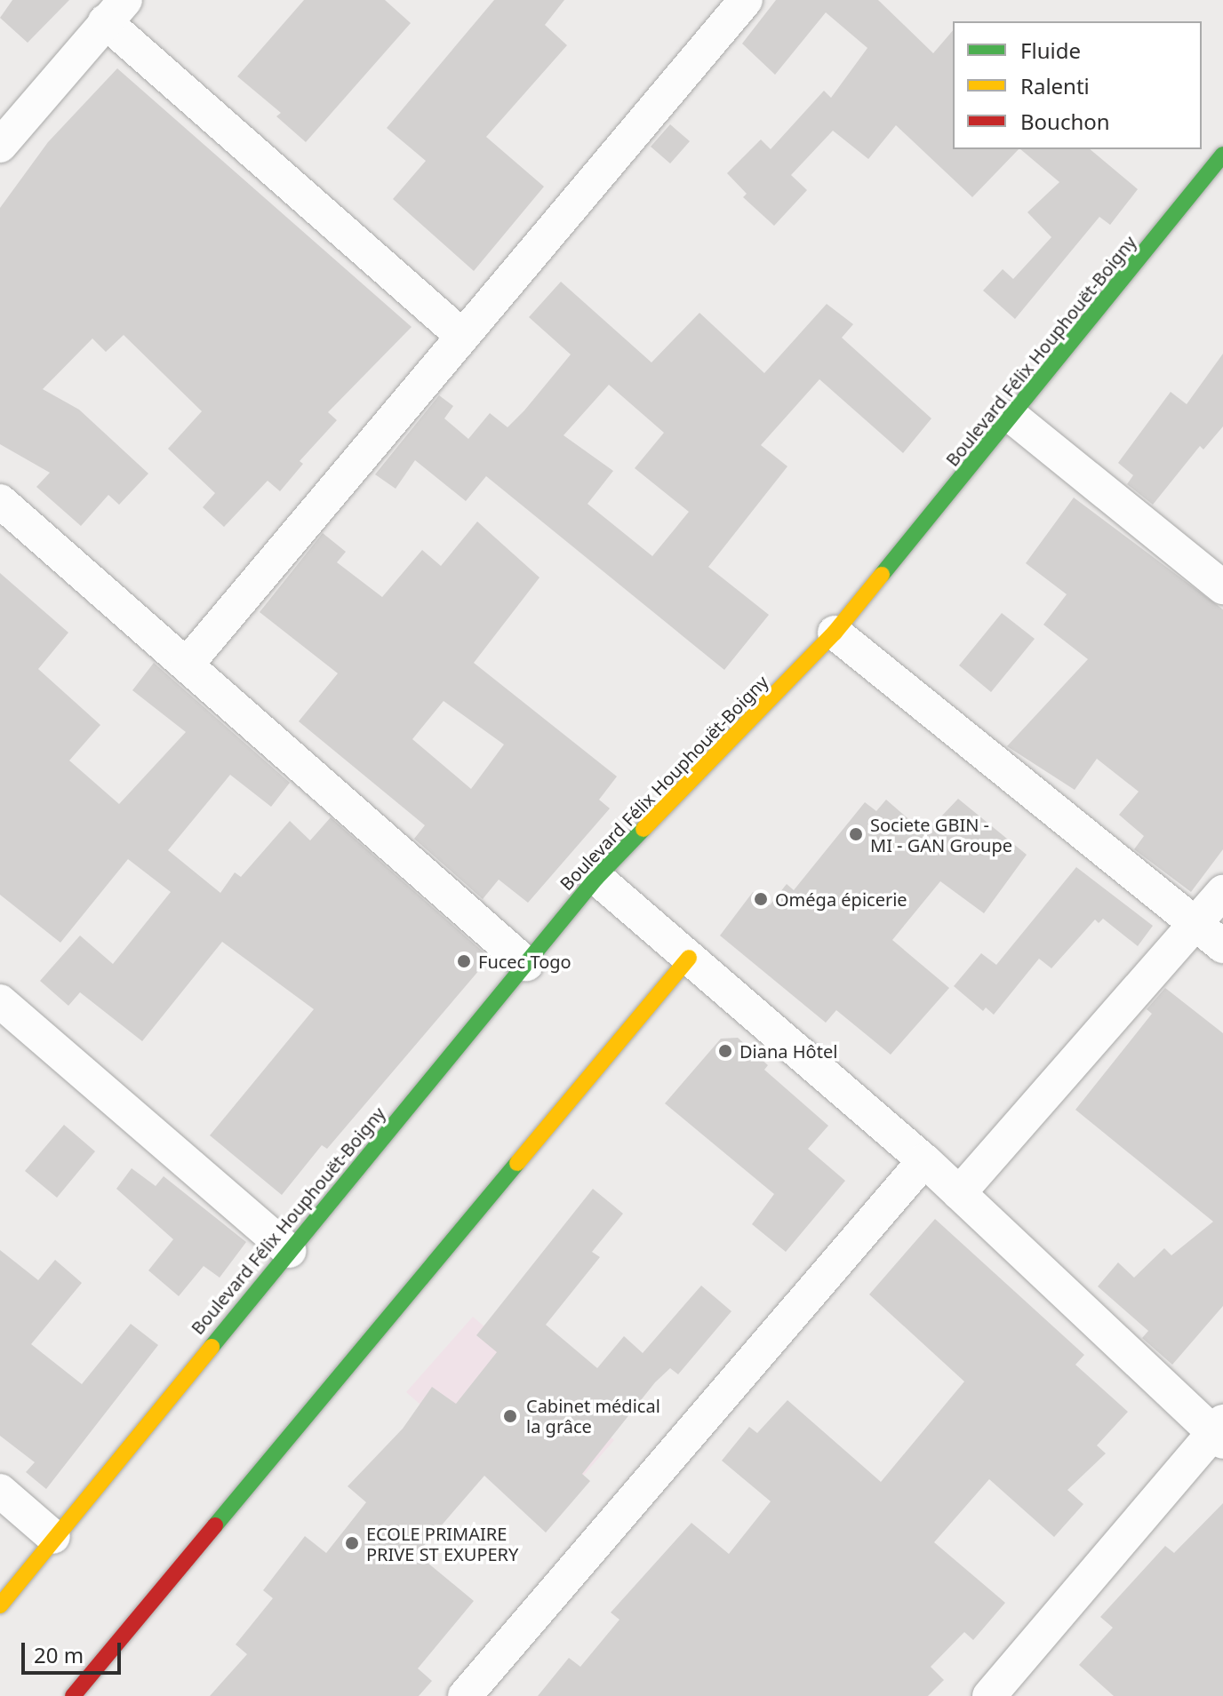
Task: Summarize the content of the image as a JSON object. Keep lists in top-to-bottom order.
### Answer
{
  "streets": {
    "street": ["Boulevard Félix Houphouët-Boigny"]
  },
  "places": [
    "Societe GBIN - MI - GAN Groupe",
    "Oméga épicerie",
    "Fucec Togo",
    "Diana Hôtel",
    "Cabinet médical la grâce",
    "ECOLE PRIMAIRE PRIVE ST EXUPERY"
  ],
  "legend": ["Fluide", "Ralenti", "Bouchon"],
  "scale_bar": "20 m"
}
